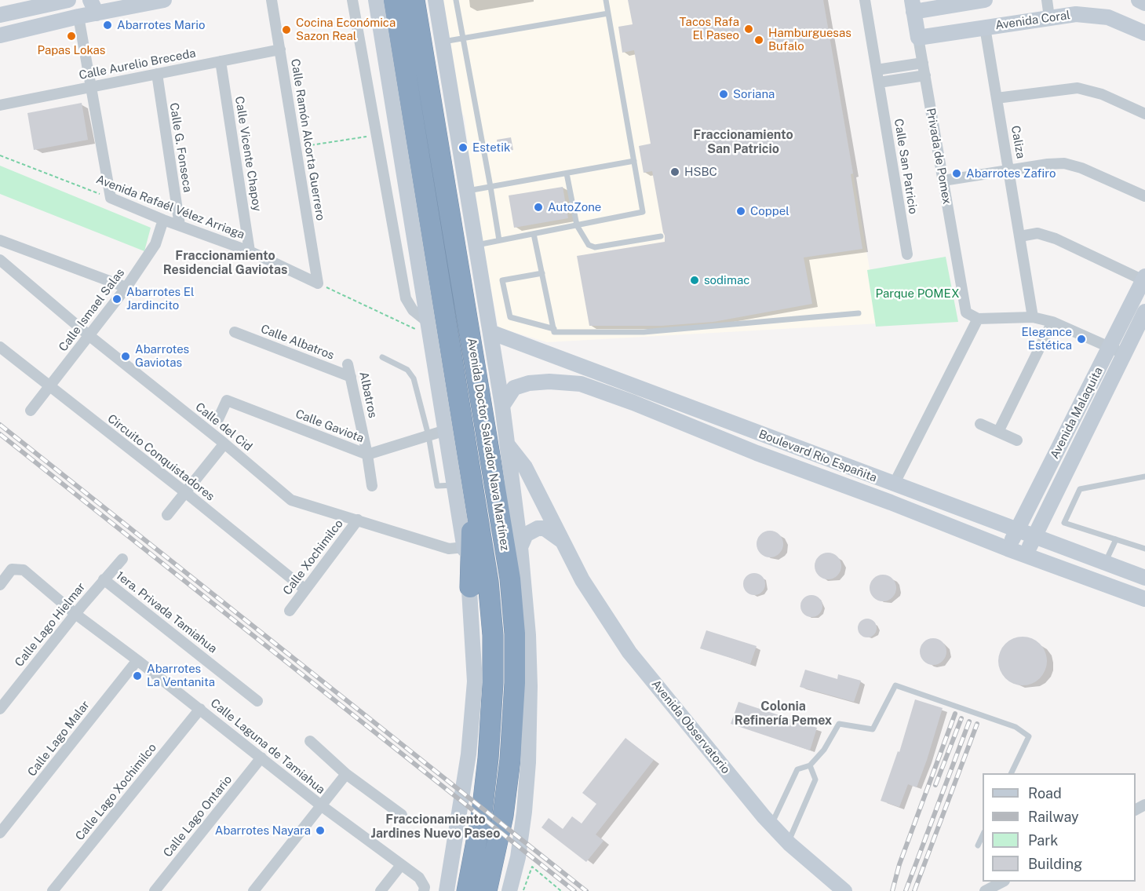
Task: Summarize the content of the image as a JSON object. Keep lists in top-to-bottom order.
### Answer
{
  "streets": {
    "highway": ["Avenida Doctor Salvador Nava Martínez"],
    "main road": [
      "Avenida Coral",
      "Privada de Pomex",
      "Avenida Malaquita",
      "Boulevard Río Españita",
      "Avenida Observatorio"
    ],
    "street": [
      "Calle Aurelio Breceda",
      "Calle Ramón Alcorta Guerrero",
      "Caliza",
      "Calle G. Fonseca",
      "Calle Vicente Chapoy",
      "Calle San Patricio",
      "Avenida Rafaél Vélez Arriaga",
      "Calle Ismael Salas",
      "Calle Albatros",
      "Albatros",
      "Calle Gaviota",
      "Calle del Cid",
      "Circuito Conquistadores",
      "Calle Xochimilco",
      "1era. Privada Tamiahua",
      "Calle Lago Hielmar",
      "Calle Lago Malar",
      "Calle Laguna de Tamiahua",
      "Calle Lago Xochimilco",
      "Calle Lago Ontario"
    ]
  },
  "crossings": [
    ["Avenida Coral", "Caliza"],
    ["Avenida Coral", "Privada de Pomex"],
    ["Calle Aurelio Breceda", "Calle Ramón Alcorta Guerrero"],
    ["Calle Aurelio Breceda", "Calle G. Fonseca"],
    ["Calle Aurelio Breceda", "Calle Vicente Chapoy"],
    ["Calle Ramón Alcorta Guerrero", "Avenida Rafaél Vélez Arriaga"],
    ["Calle G. Fonseca", "Avenida Rafaél Vélez Arriaga"],
    ["Calle Vicente Chapoy", "Avenida Rafaél Vélez Arriaga"],
    ["Avenida Rafaél Vélez Arriaga", "Calle Ismael Salas"],
    ["Calle Ismael Salas", "Calle del Cid"],
    ["Calle Ismael Salas", "Circuito Conquistadores"],
    ["Calle Albatros", "Albatros"],
    ["Albatros", "Calle Gaviota"],
    ["Avenida Malaquita", "Boulevard Río Españita"],
    ["Calle Gaviota", "Avenida Doctor Salvador Nava Martínez"],
    ["Calle del Cid", "Avenida Doctor Salvador Nava Martínez"],
    ["Calle del Cid", "Calle Xochimilco"],
    ["Avenida Doctor Salvador Nava Martínez", "Boulevard Río Españita"],
    ["Avenida Doctor Salvador Nava Martínez", "Avenida Observatorio"],
    ["Circuito Conquistadores", "Calle Xochimilco"],
    ["1era. Privada Tamiahua", "Calle Lago Hielmar"],
    ["Calle Lago Hielmar", "Calle Laguna de Tamiahua"],
    ["Calle Lago Malar", "Calle Laguna de Tamiahua"],
    ["Calle Laguna de Tamiahua", "Calle Lago Xochimilco"],
    ["Calle Laguna de Tamiahua", "Calle Lago Ontario"]
  ],
  "districts": [
    "Fraccionamiento San Patricio",
    "Fraccionamiento Residencial Gaviotas",
    "Colonia Refinería Pemex",
    "Fraccionamiento Jardines Nuevo Paseo"
  ],
  "parks": ["Parque POMEX"],
  "places": [
    "Abarrotes Mario",
    "Tacos Rafa El Paseo",
    "Cocina Económica Sazon Real",
    "Papas Lokas",
    "Hamburguesas Bufalo",
    "Soriana",
    "Estetik",
    "HSBC",
    "Abarrotes Zafiro",
    "AutoZone",
    "Coppel",
    "sodimac",
    "Abarrotes El Jardincito",
    "Elegance Estética",
    "Abarrotes Gaviotas",
    "Abarrotes La Ventanita",
    "Abarrotes Nayara"
  ],
  "legend": [
    "Road",
    "Railway",
    "Park",
    "Building"
  ]
}
